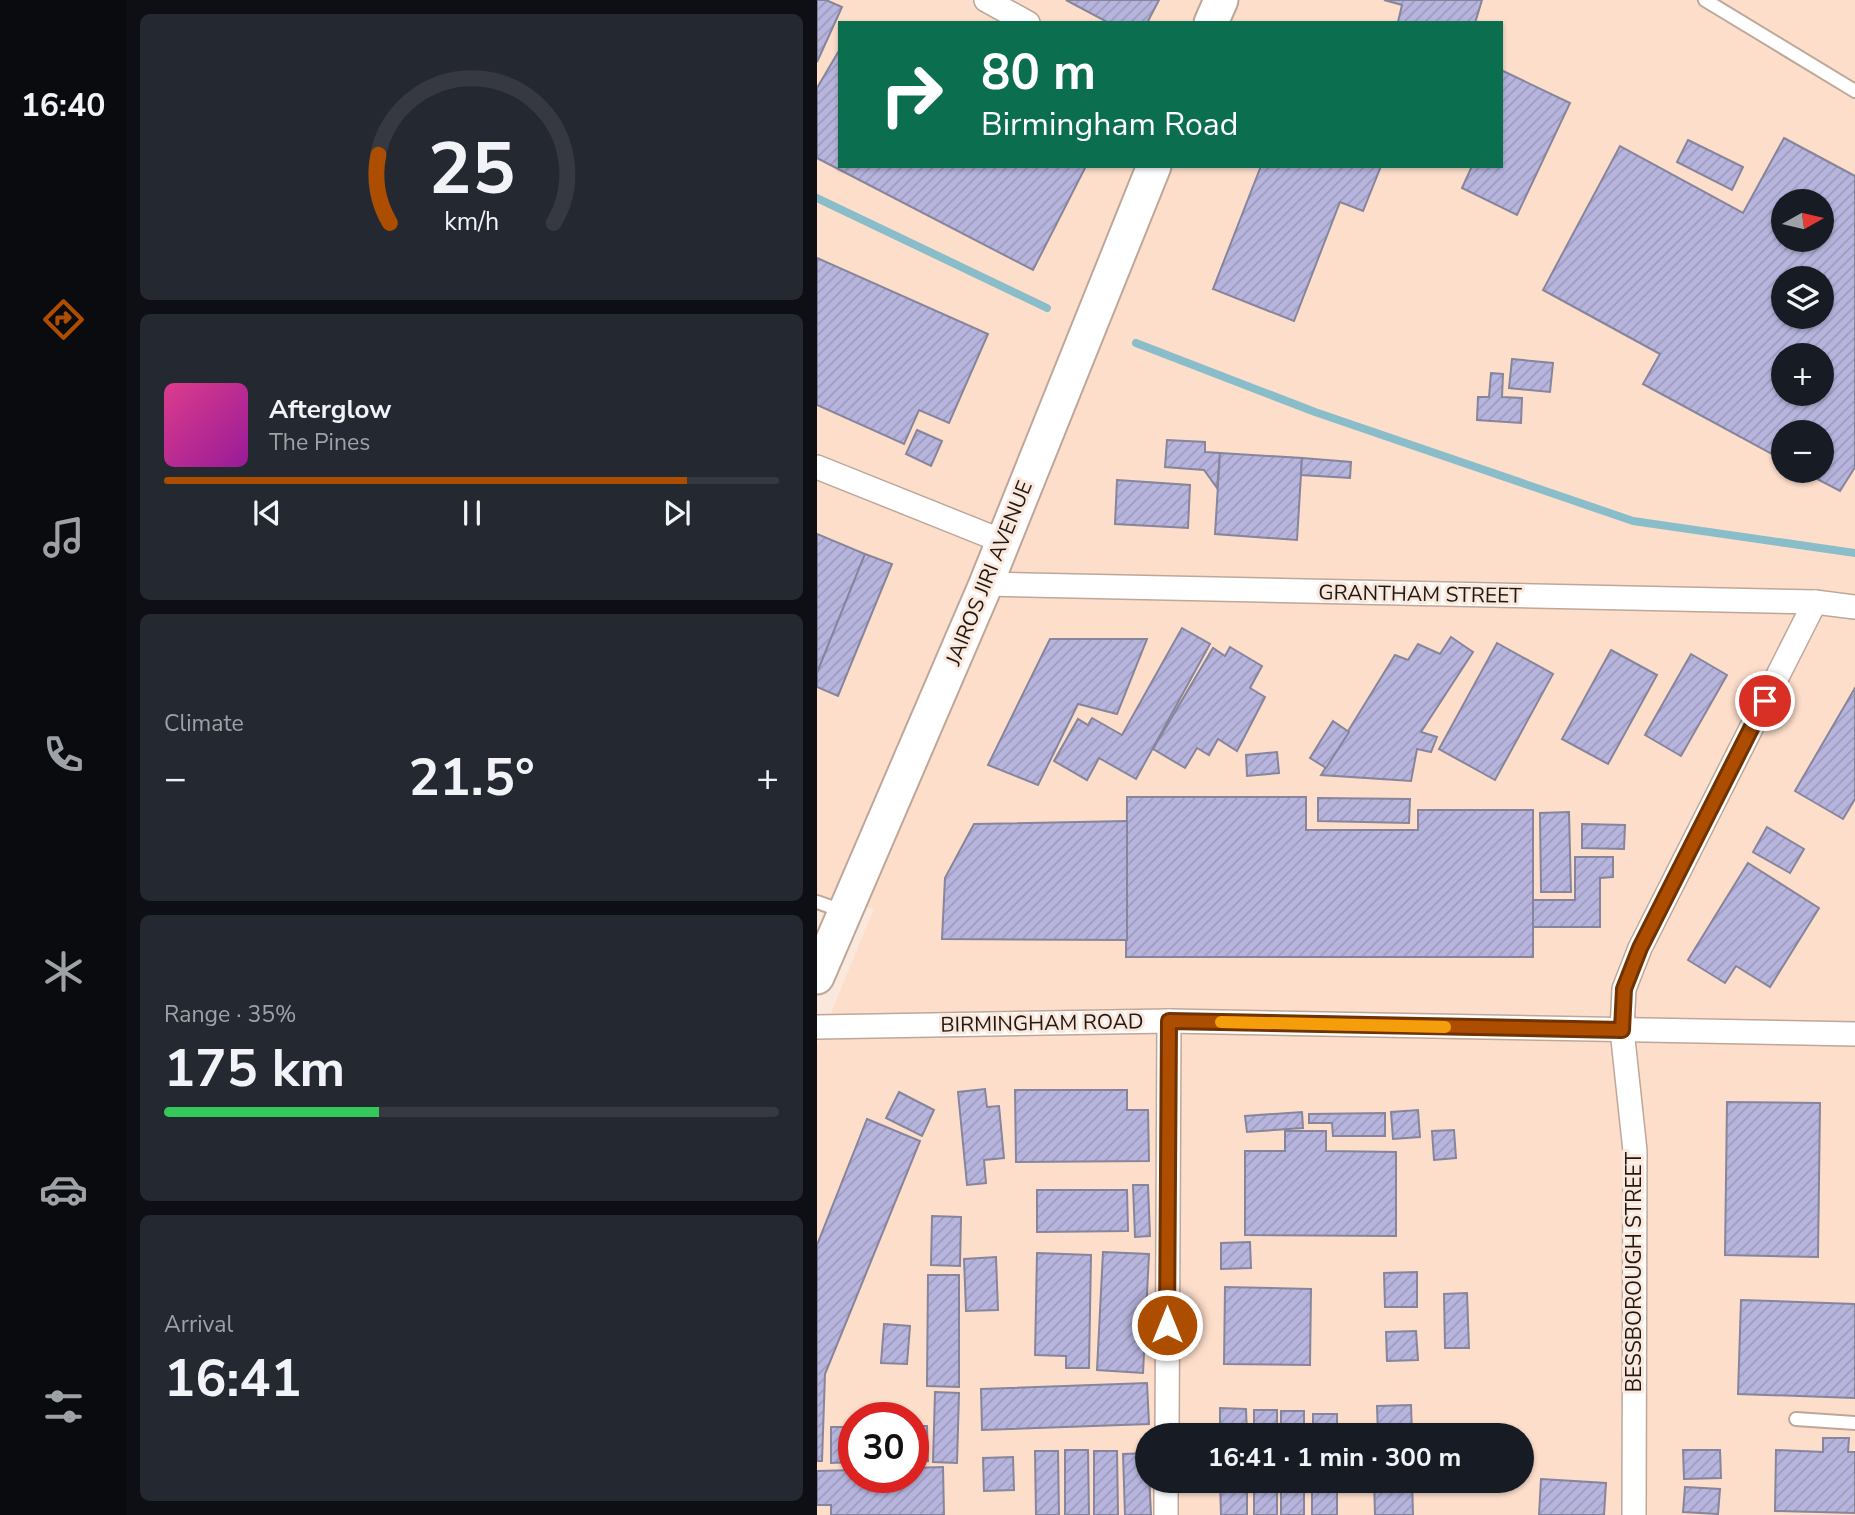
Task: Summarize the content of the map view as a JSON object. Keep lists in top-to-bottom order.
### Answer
{
  "streets": {
    "main road": ["JAIROS JIRI AVENUE"],
    "street": ["GRANTHAM STREET", "BIRMINGHAM ROAD", "BESSBOROUGH STREET"]
  },
  "crossings": [
    ["JAIROS JIRI AVENUE", "GRANTHAM STREET"],
    ["GRANTHAM STREET", "BESSBOROUGH STREET"],
    ["BIRMINGHAM ROAD", "BESSBOROUGH STREET"]
  ],
  "north": "right",
  "page": {
    "tabs": "16:40",
    "turn": ["80 m", "Birmingham Road"],
    "map_buttons": ["+", "−"],
    "song": ["Afterglow", "The Pines"],
    "tile": [
      "Climate",
      ["Range · 35%", "175 km"],
      ["Arrival", "16:41"]
    ],
    "heat": ["−", "21.5°", "+"],
    "limit": "30",
    "trip": "16:41 · 1 min · 300 m",
    "gauge": ["25", "km/h"]
  }
}
